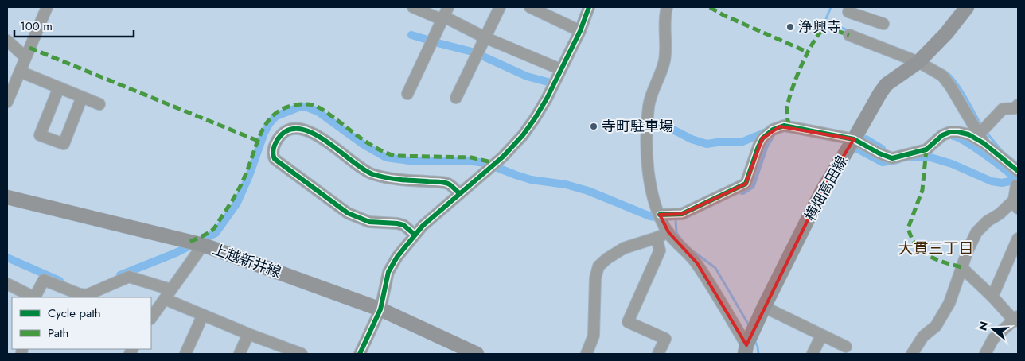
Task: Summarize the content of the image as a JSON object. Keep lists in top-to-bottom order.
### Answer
{
  "streets": {
    "main road": ["横畑高田線", "上越新井線"]
  },
  "districts": ["大貫三丁目"],
  "places": ["浄興寺", "寺町駐車場"],
  "legend": ["Cycle path", "Path"],
  "scale_bar": "100 m",
  "north": "left"
}
